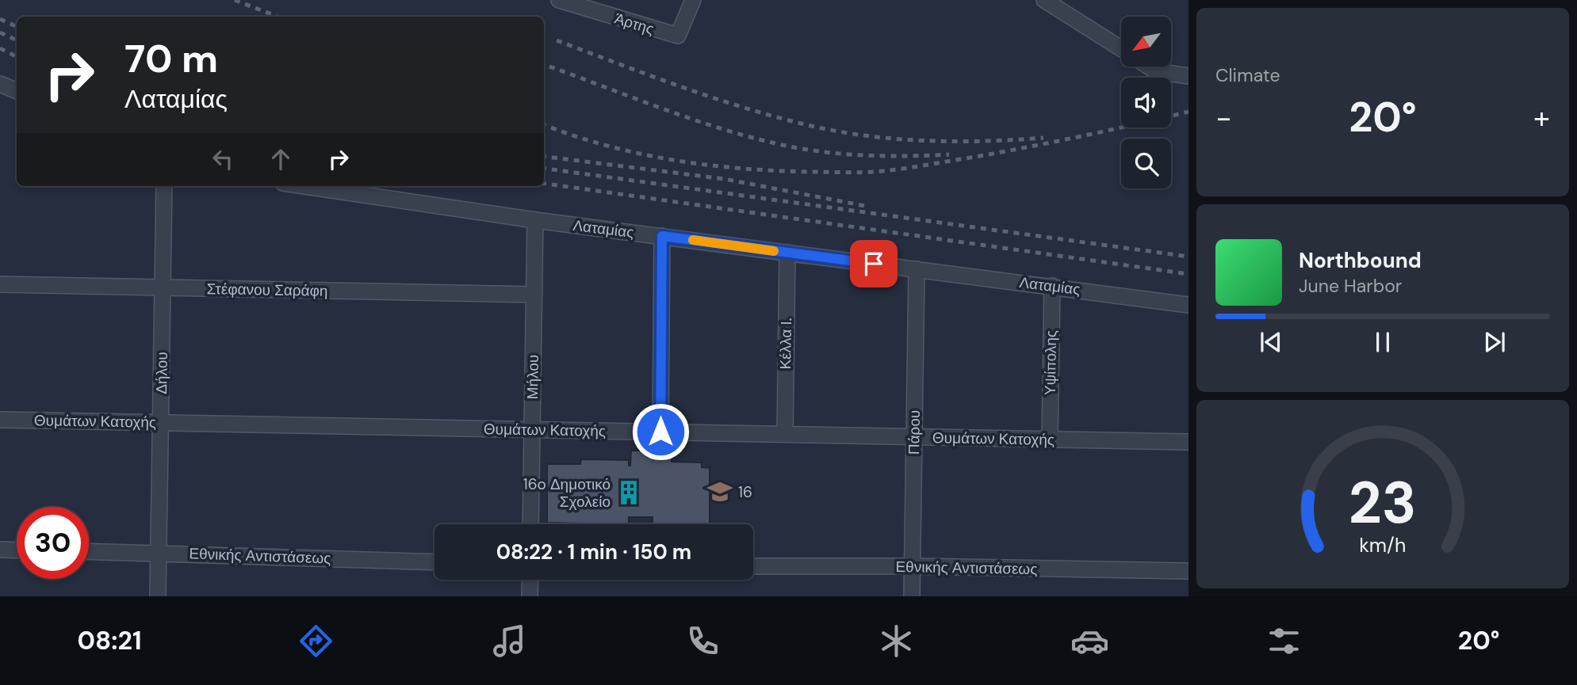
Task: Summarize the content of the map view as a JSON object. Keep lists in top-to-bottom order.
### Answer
{
  "streets": {
    "street": [
      "Άρτης",
      "Λαταμίας",
      "Στέφανου Σαράφη",
      "Κέλλα Ι.",
      "Υψίπολης",
      "Δήλου",
      "Μήλου",
      "Θυμάτων Κατοχής",
      "Πάρου",
      "Εθνικής Αντιστάσεως"
    ]
  },
  "crossings": [
    ["Λαταμίας", "Κέλλα Ι."],
    ["Λαταμίας", "Υψίπολης"],
    ["Λαταμίας", "Μήλου"],
    ["Λαταμίας", "Πάρου"],
    ["Στέφανου Σαράφη", "Δήλου"],
    ["Στέφανου Σαράφη", "Μήλου"],
    ["Κέλλα Ι.", "Θυμάτων Κατοχής"],
    ["Υψίπολης", "Θυμάτων Κατοχής"],
    ["Δήλου", "Θυμάτων Κατοχής"],
    ["Δήλου", "Εθνικής Αντιστάσεως"],
    ["Μήλου", "Θυμάτων Κατοχής"],
    ["Θυμάτων Κατοχής", "Πάρου"],
    ["Πάρου", "Εθνικής Αντιστάσεως"]
  ],
  "places": {
    "school or university": ["16"],
    "building": ["16o Δημοτικό Σχολείο"]
  },
  "north": "bottom left",
  "page": {
    "tile": "Climate",
    "turn": ["70 m", "Λαταμίας"],
    "heat": ["−", "20°", "+"],
    "song": ["Northbound", "June Harbor"],
    "limit": "30",
    "trip": "08:22 · 1 min · 150 m",
    "tabs": ["08:21", "20°"],
    "gauge": ["23", "km/h"]
  }
}
